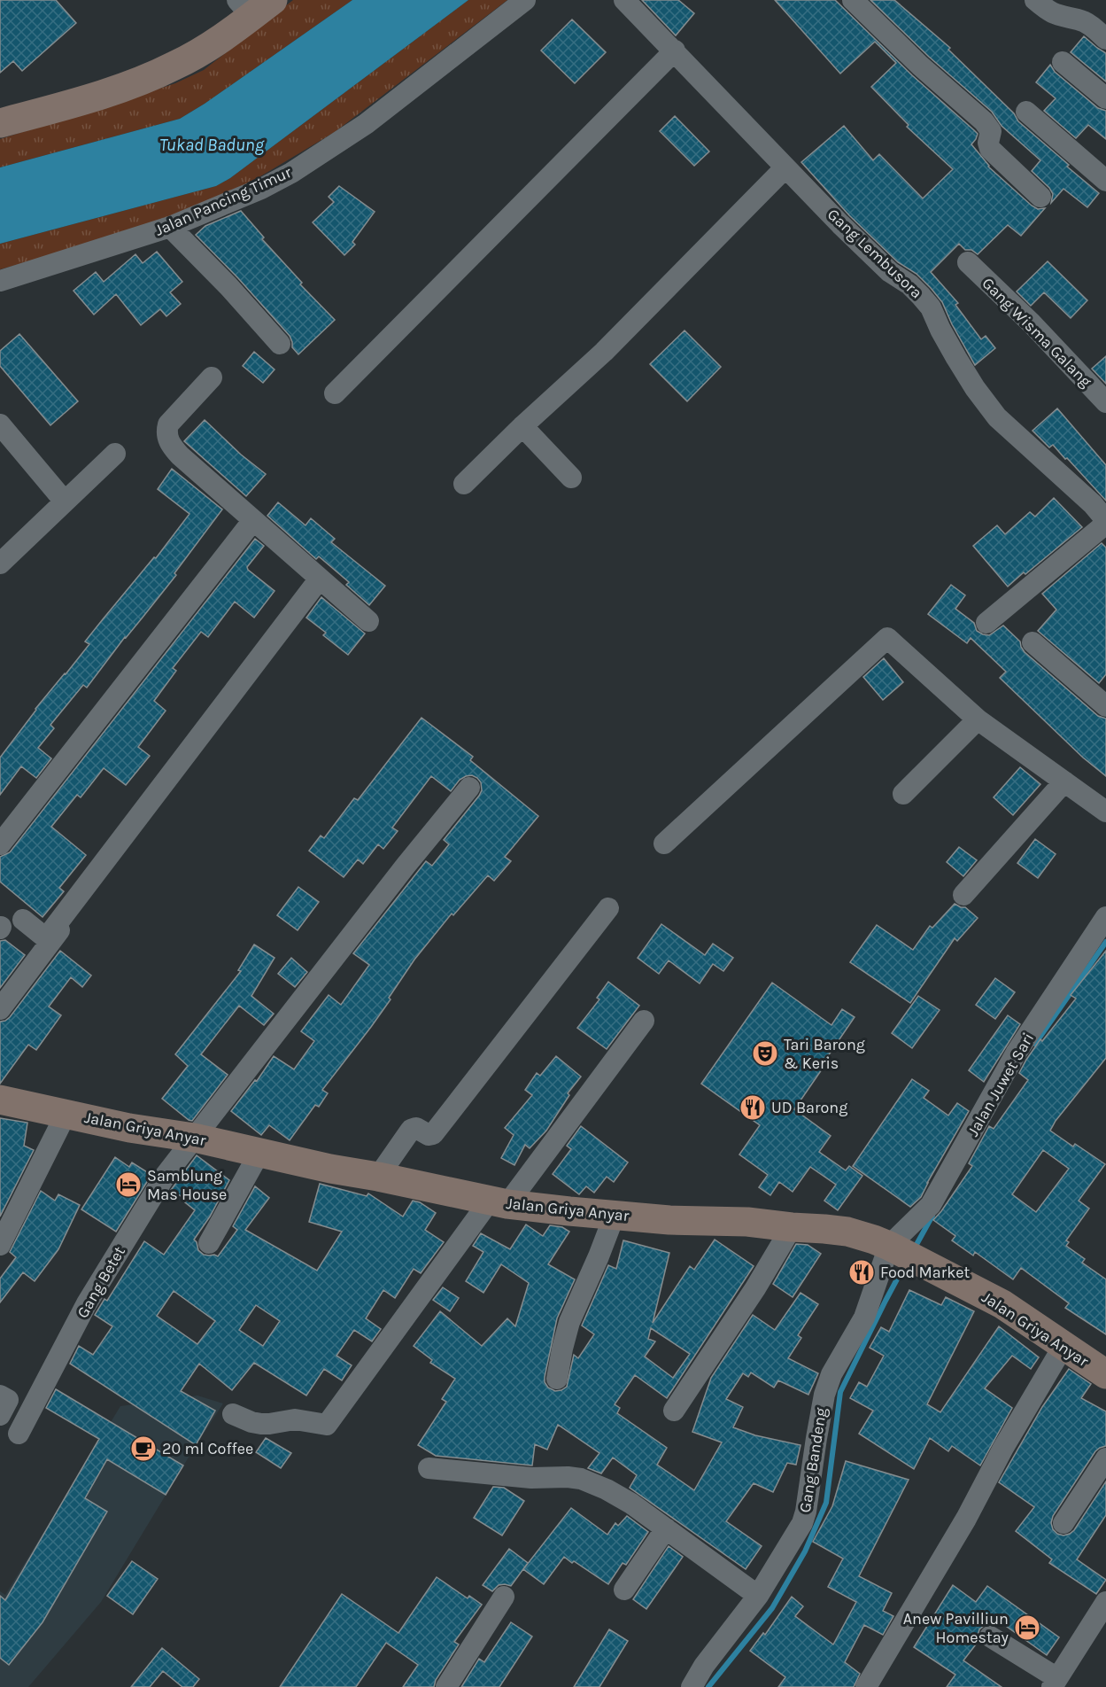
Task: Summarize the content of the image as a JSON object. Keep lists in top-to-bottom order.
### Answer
{
  "streets": {
    "street": [
      "Jalan Pancing Timur",
      "Gang Lembusora",
      "Gang Wisma Galang",
      "Jalan Juwet Sari",
      "Jalan Griya Anyar",
      "Gang Betet",
      "Gang Bandeng"
    ]
  },
  "crossings": [
    ["Jalan Juwet Sari", "Jalan Griya Anyar"],
    ["Jalan Juwet Sari", "Gang Bandeng"],
    ["Jalan Griya Anyar", "Gang Betet"],
    ["Jalan Griya Anyar", "Gang Bandeng"]
  ],
  "water": ["Tukad Badung"],
  "places": {
    "theatre": ["Tari Barong & Keris"],
    "restaurant": ["UD Barong", "Food Market"],
    "hotel": ["Samblung Mas House", "Anew Pavilliun Homestay"],
    "cafe": ["20 ml Coffee"]
  }
}
